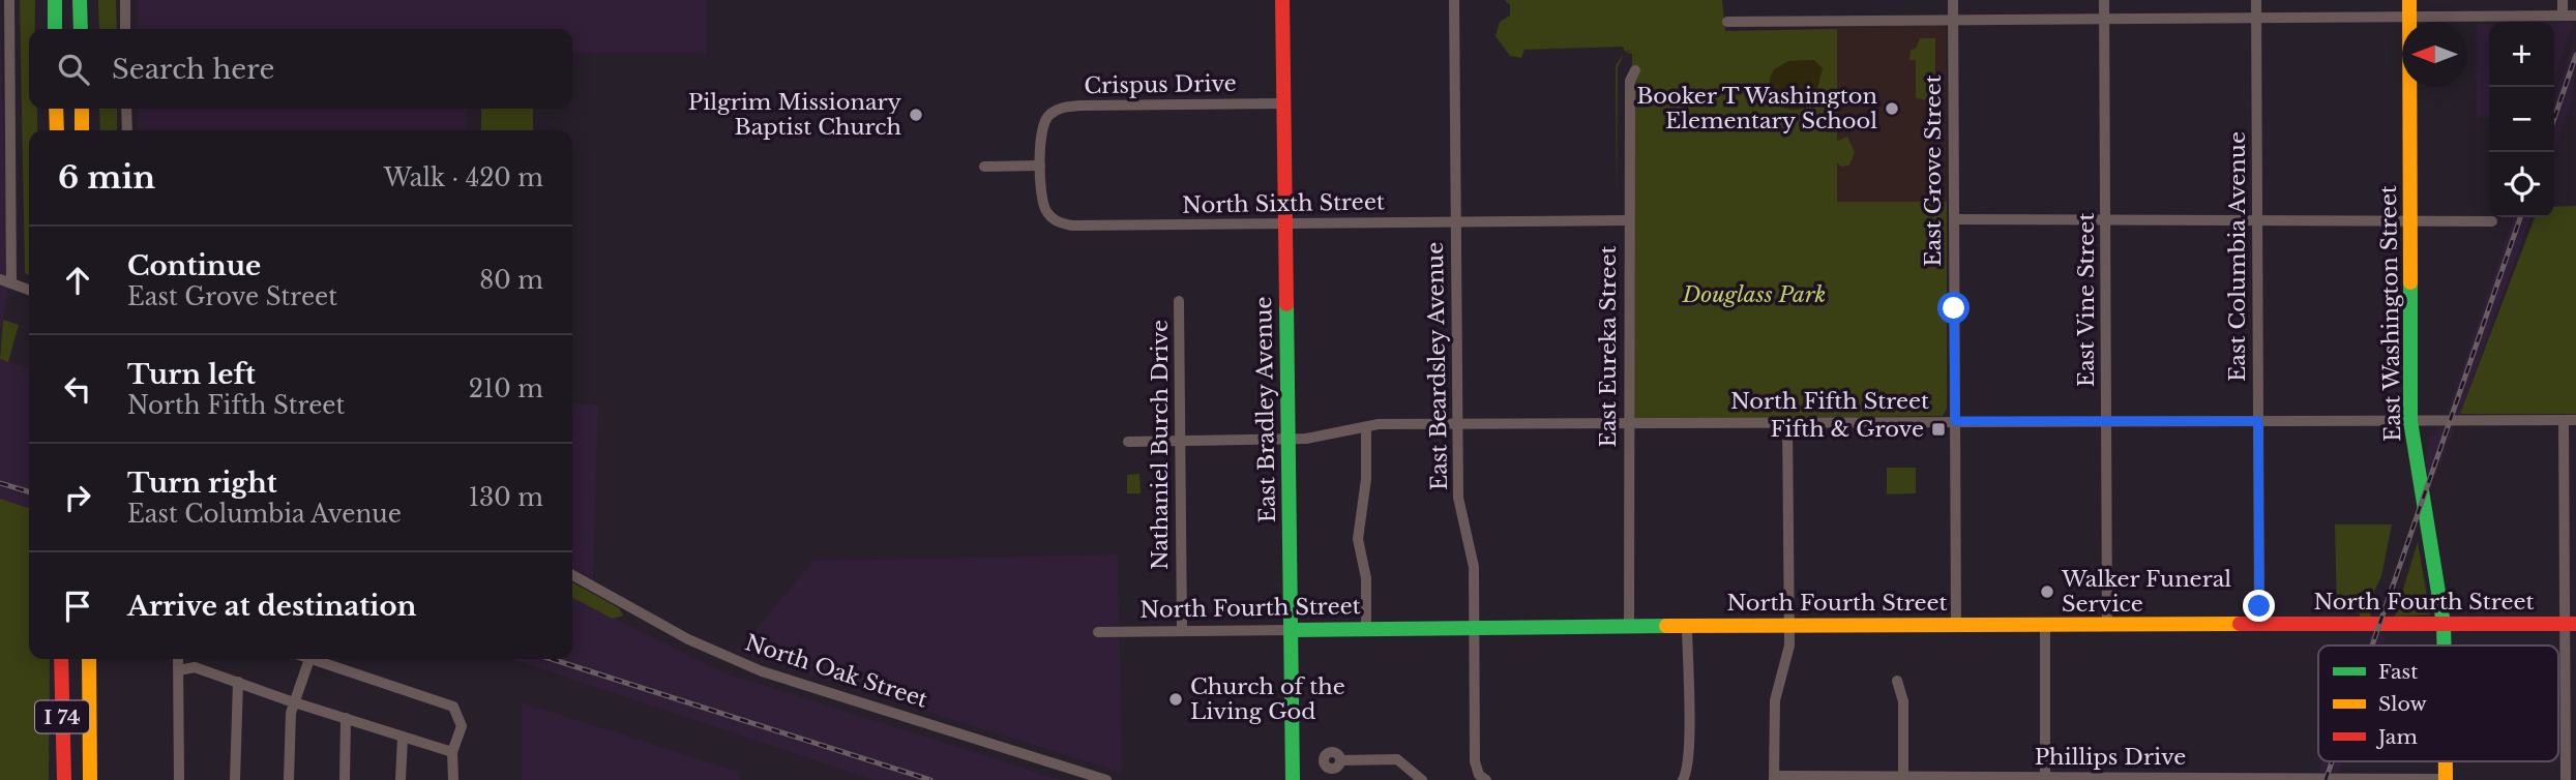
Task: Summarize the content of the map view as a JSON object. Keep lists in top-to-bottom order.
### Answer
{
  "streets": {
    "main road": [
      "East Washington Street",
      "East Bradley Avenue",
      "North Fourth Street",
      "I 74"
    ],
    "street": [
      "Crispus Drive",
      "East Grove Street",
      "North Sixth Street",
      "East Columbia Avenue",
      "East Vine Street",
      "East Eureka Street",
      "East Beardsley Avenue",
      "North Fifth Street",
      "Nathaniel Burch Drive",
      "North Oak Street",
      "Phillips Drive"
    ]
  },
  "crossings": [
    ["Crispus Drive", "North Sixth Street"],
    ["Crispus Drive", "East Bradley Avenue"],
    ["East Grove Street", "North Fifth Street"],
    ["East Grove Street", "North Fourth Street"],
    ["North Sixth Street", "East Eureka Street"],
    ["North Sixth Street", "East Beardsley Avenue"],
    ["North Sixth Street", "East Bradley Avenue"],
    ["East Columbia Avenue", "North Fifth Street"],
    ["East Columbia Avenue", "North Fourth Street"],
    ["East Vine Street", "North Fifth Street"],
    ["East Vine Street", "North Fourth Street"],
    ["East Washington Street", "North Fifth Street"],
    ["East Washington Street", "North Fourth Street"],
    ["East Washington Street", "Phillips Drive"],
    ["East Eureka Street", "North Fifth Street"],
    ["East Eureka Street", "North Fourth Street"],
    ["East Beardsley Avenue", "North Fifth Street"],
    ["East Beardsley Avenue", "North Fourth Street"],
    ["North Fifth Street", "East Bradley Avenue"],
    ["North Fifth Street", "Nathaniel Burch Drive"],
    ["East Bradley Avenue", "North Fourth Street"],
    ["Nathaniel Burch Drive", "North Fourth Street"]
  ],
  "parks": ["Douglass Park"],
  "places": {
    "other": [
      "Booker T Washington Elementary School",
      "Pilgrim Missionary Baptist Church",
      "Walker Funeral Service",
      "Church of the Living God"
    ],
    "transit": ["Fifth & Grove"]
  },
  "legend": ["Fast", "Slow", "Jam"],
  "north": "left",
  "page": {
    "map_buttons": ["+", "−"],
    "search": "Search here",
    "heading": ["6 min", "Walk · 420 m"],
    "list": [
      ["Continue", "East Grove Street", "80 m"],
      ["Turn left", "North Fifth Street", "210 m"],
      ["Turn right", "East Columbia Avenue", "130 m"],
      "Arrive at destination"
    ]
  }
}
